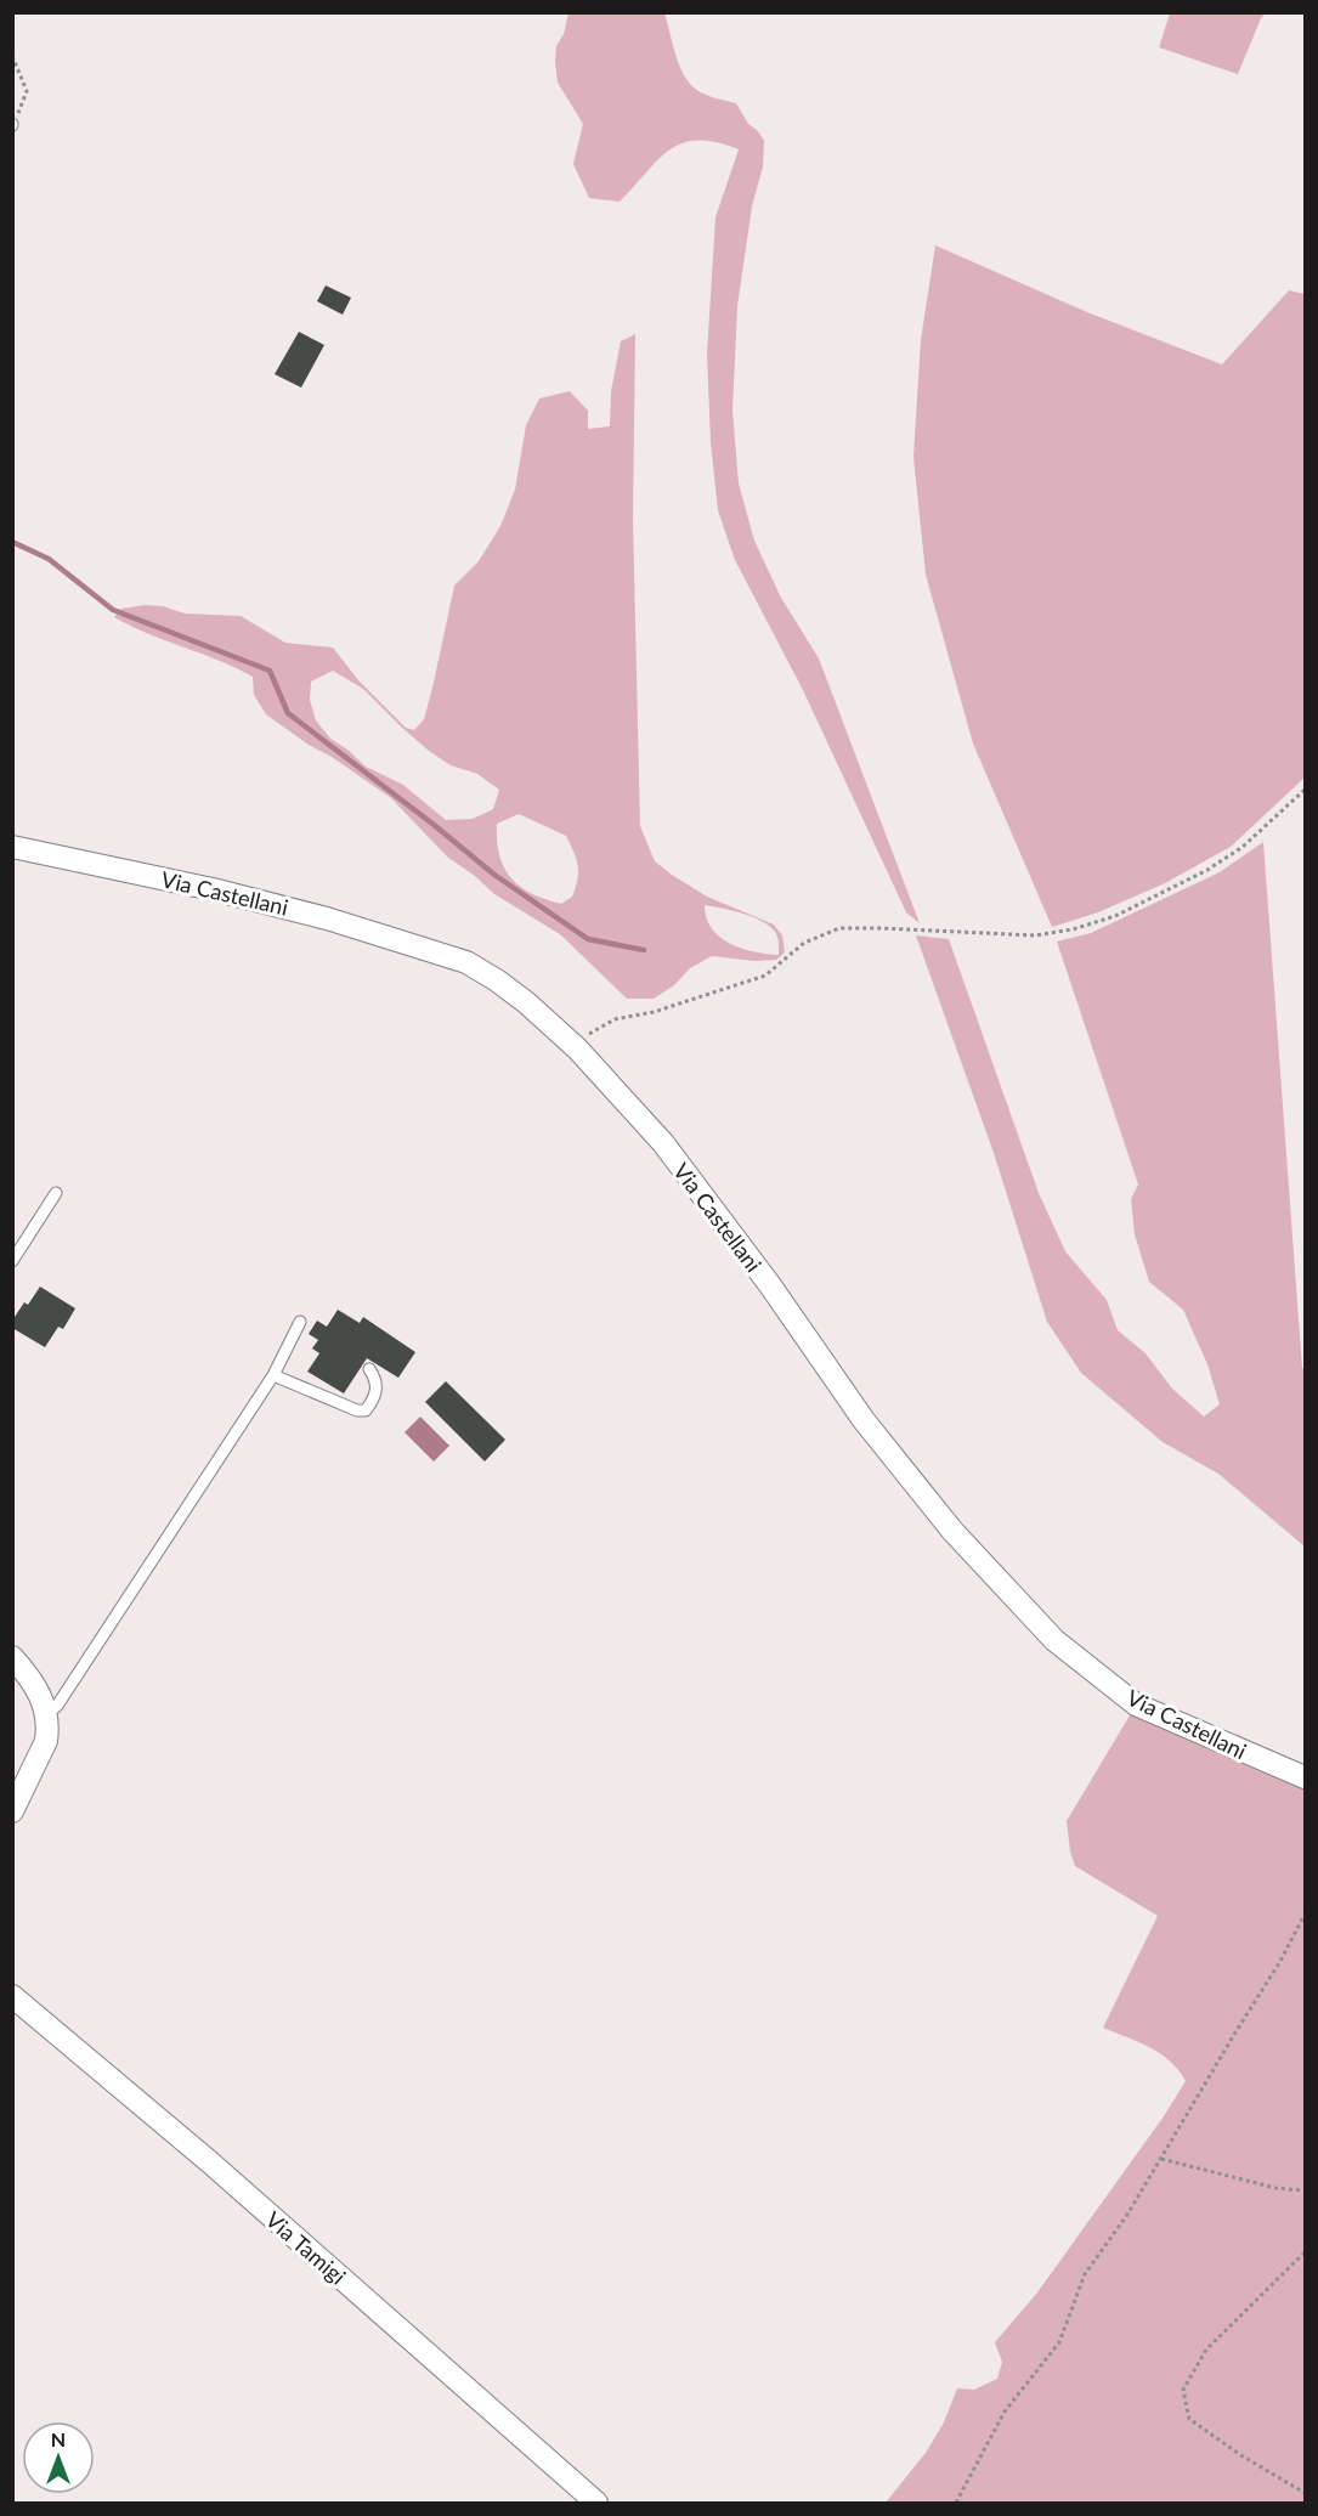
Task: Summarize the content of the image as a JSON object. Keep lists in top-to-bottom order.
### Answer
{
  "streets": {
    "street": ["Via Castellani", "Via Tamigi"]
  },
  "north": "top"
}
